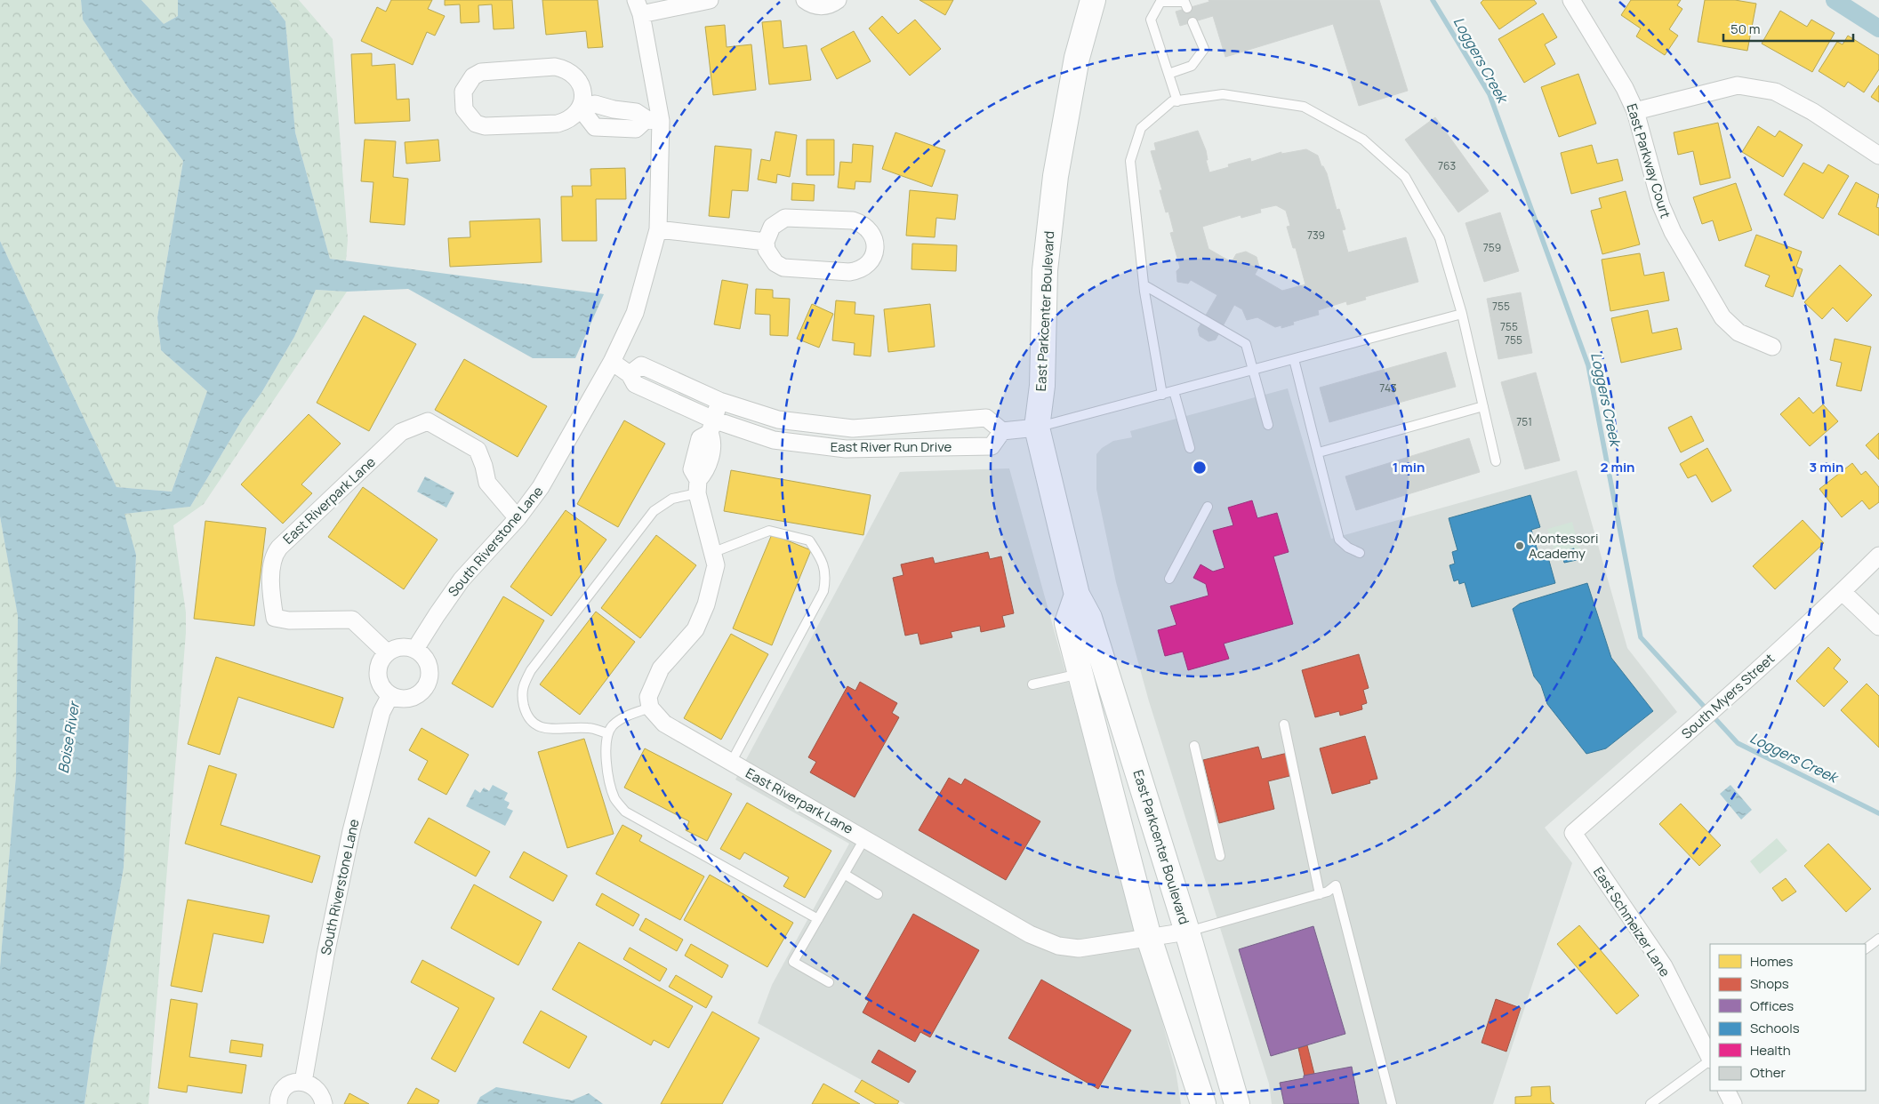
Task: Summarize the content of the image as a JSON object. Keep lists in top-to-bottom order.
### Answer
{
  "streets": {
    "main road": ["East Parkcenter Boulevard"],
    "street": [
      "East Parkway Court",
      "East River Run Drive",
      "East Riverpark Lane",
      "South Riverstone Lane",
      "South Myers Street",
      "East Schmeizer Lane"
    ]
  },
  "crossings": [
    ["East Parkcenter Boulevard", "East Riverpark Lane"],
    ["East River Run Drive", "South Riverstone Lane"],
    ["East Riverpark Lane", "South Riverstone Lane"],
    ["South Myers Street", "East Schmeizer Lane"]
  ],
  "water": ["Loggers Creek", "Boise River"],
  "places": ["Montessori Academy"],
  "house_numbers": [
    "763",
    "739",
    "759",
    "755",
    "755",
    "755",
    "743",
    "751"
  ],
  "legend": [
    "Homes",
    "Shops",
    "Offices",
    "Schools",
    "Health",
    "Other"
  ],
  "scale_bar": "50 m",
  "rings": ["1 min", "2 min", "3 min"]
}
